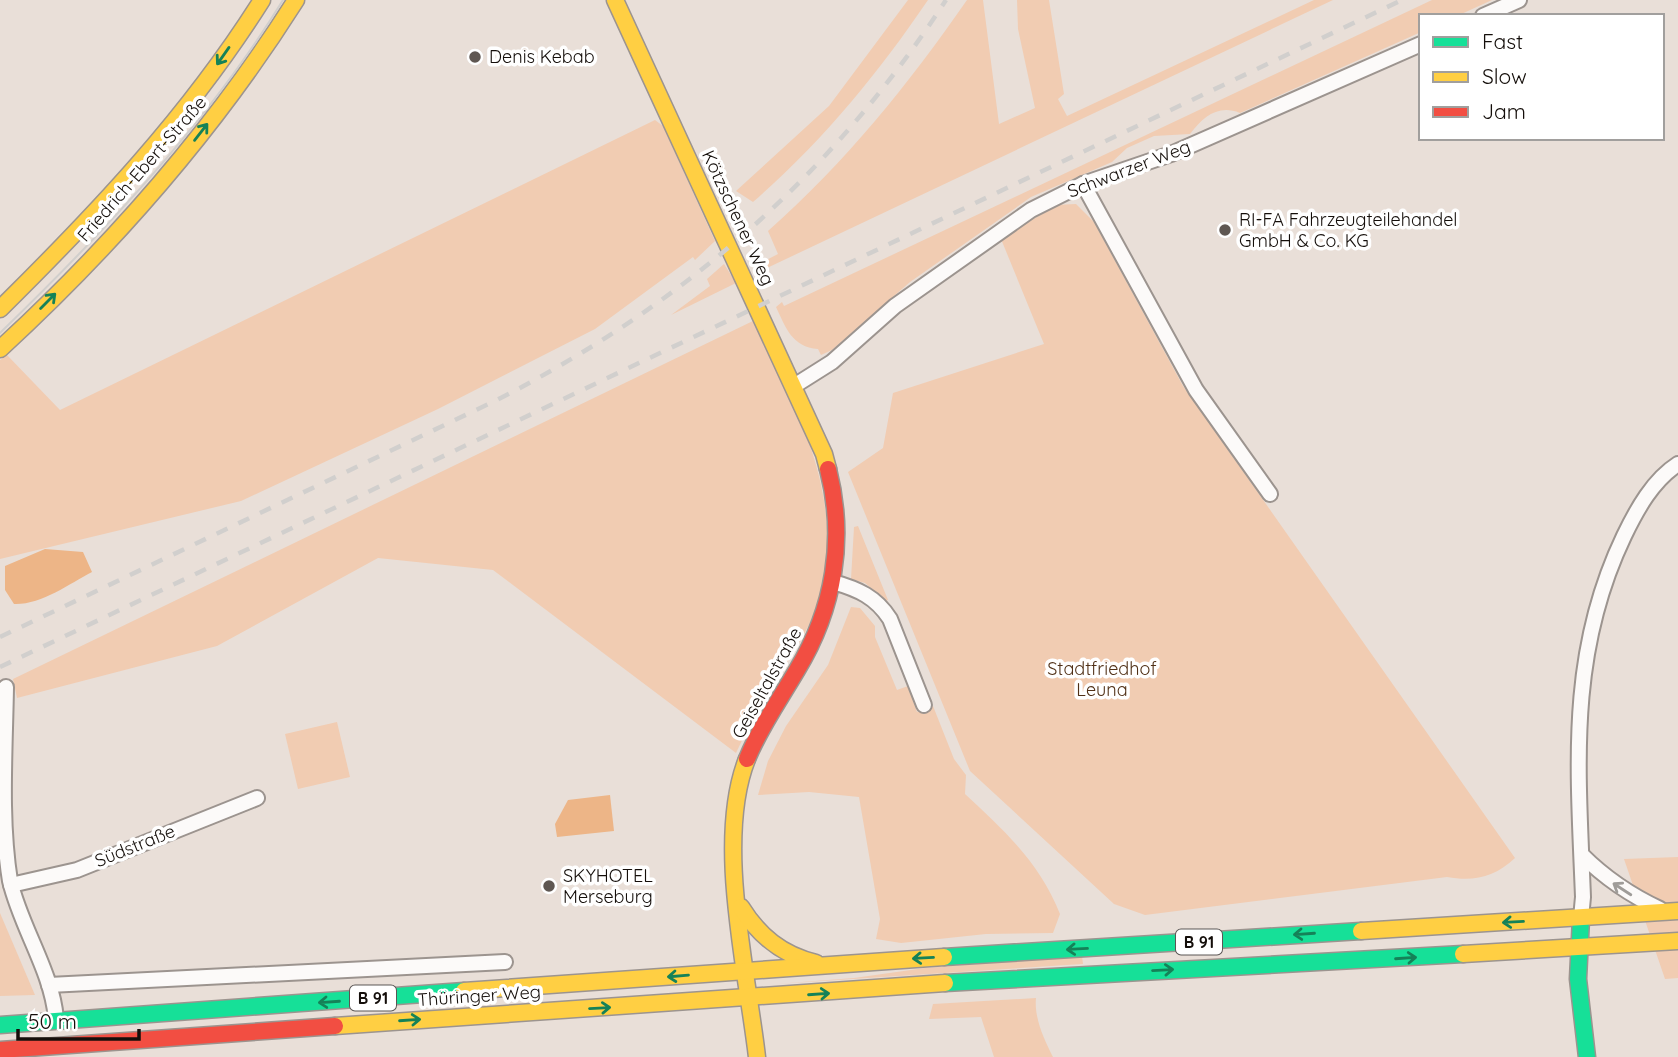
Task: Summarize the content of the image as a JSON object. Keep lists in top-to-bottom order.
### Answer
{
  "streets": {
    "main road": [
      "Friedrich-Ebert-Straße",
      "Kötzschener Weg",
      "Geiseltalstraße",
      "B 91",
      "Thüringer Weg"
    ],
    "street": ["Schwarzer Weg", "Südstraße"]
  },
  "crossings": [
    ["Schwarzer Weg", "Kötzschener Weg"],
    ["Kötzschener Weg", "Geiseltalstraße"],
    ["Geiseltalstraße", "B 91"],
    ["Geiseltalstraße", "Thüringer Weg"],
    ["B 91", "Thüringer Weg"]
  ],
  "parks": ["Stadtfriedhof Leuna"],
  "places": ["Denis Kebab", "RI-FA Fahrzeugteilehandel GmbH & Co. KG", "SKYHOTEL Merseburg"],
  "legend": ["Fast", "Slow", "Jam"],
  "scale_bar": "50 m"
}
